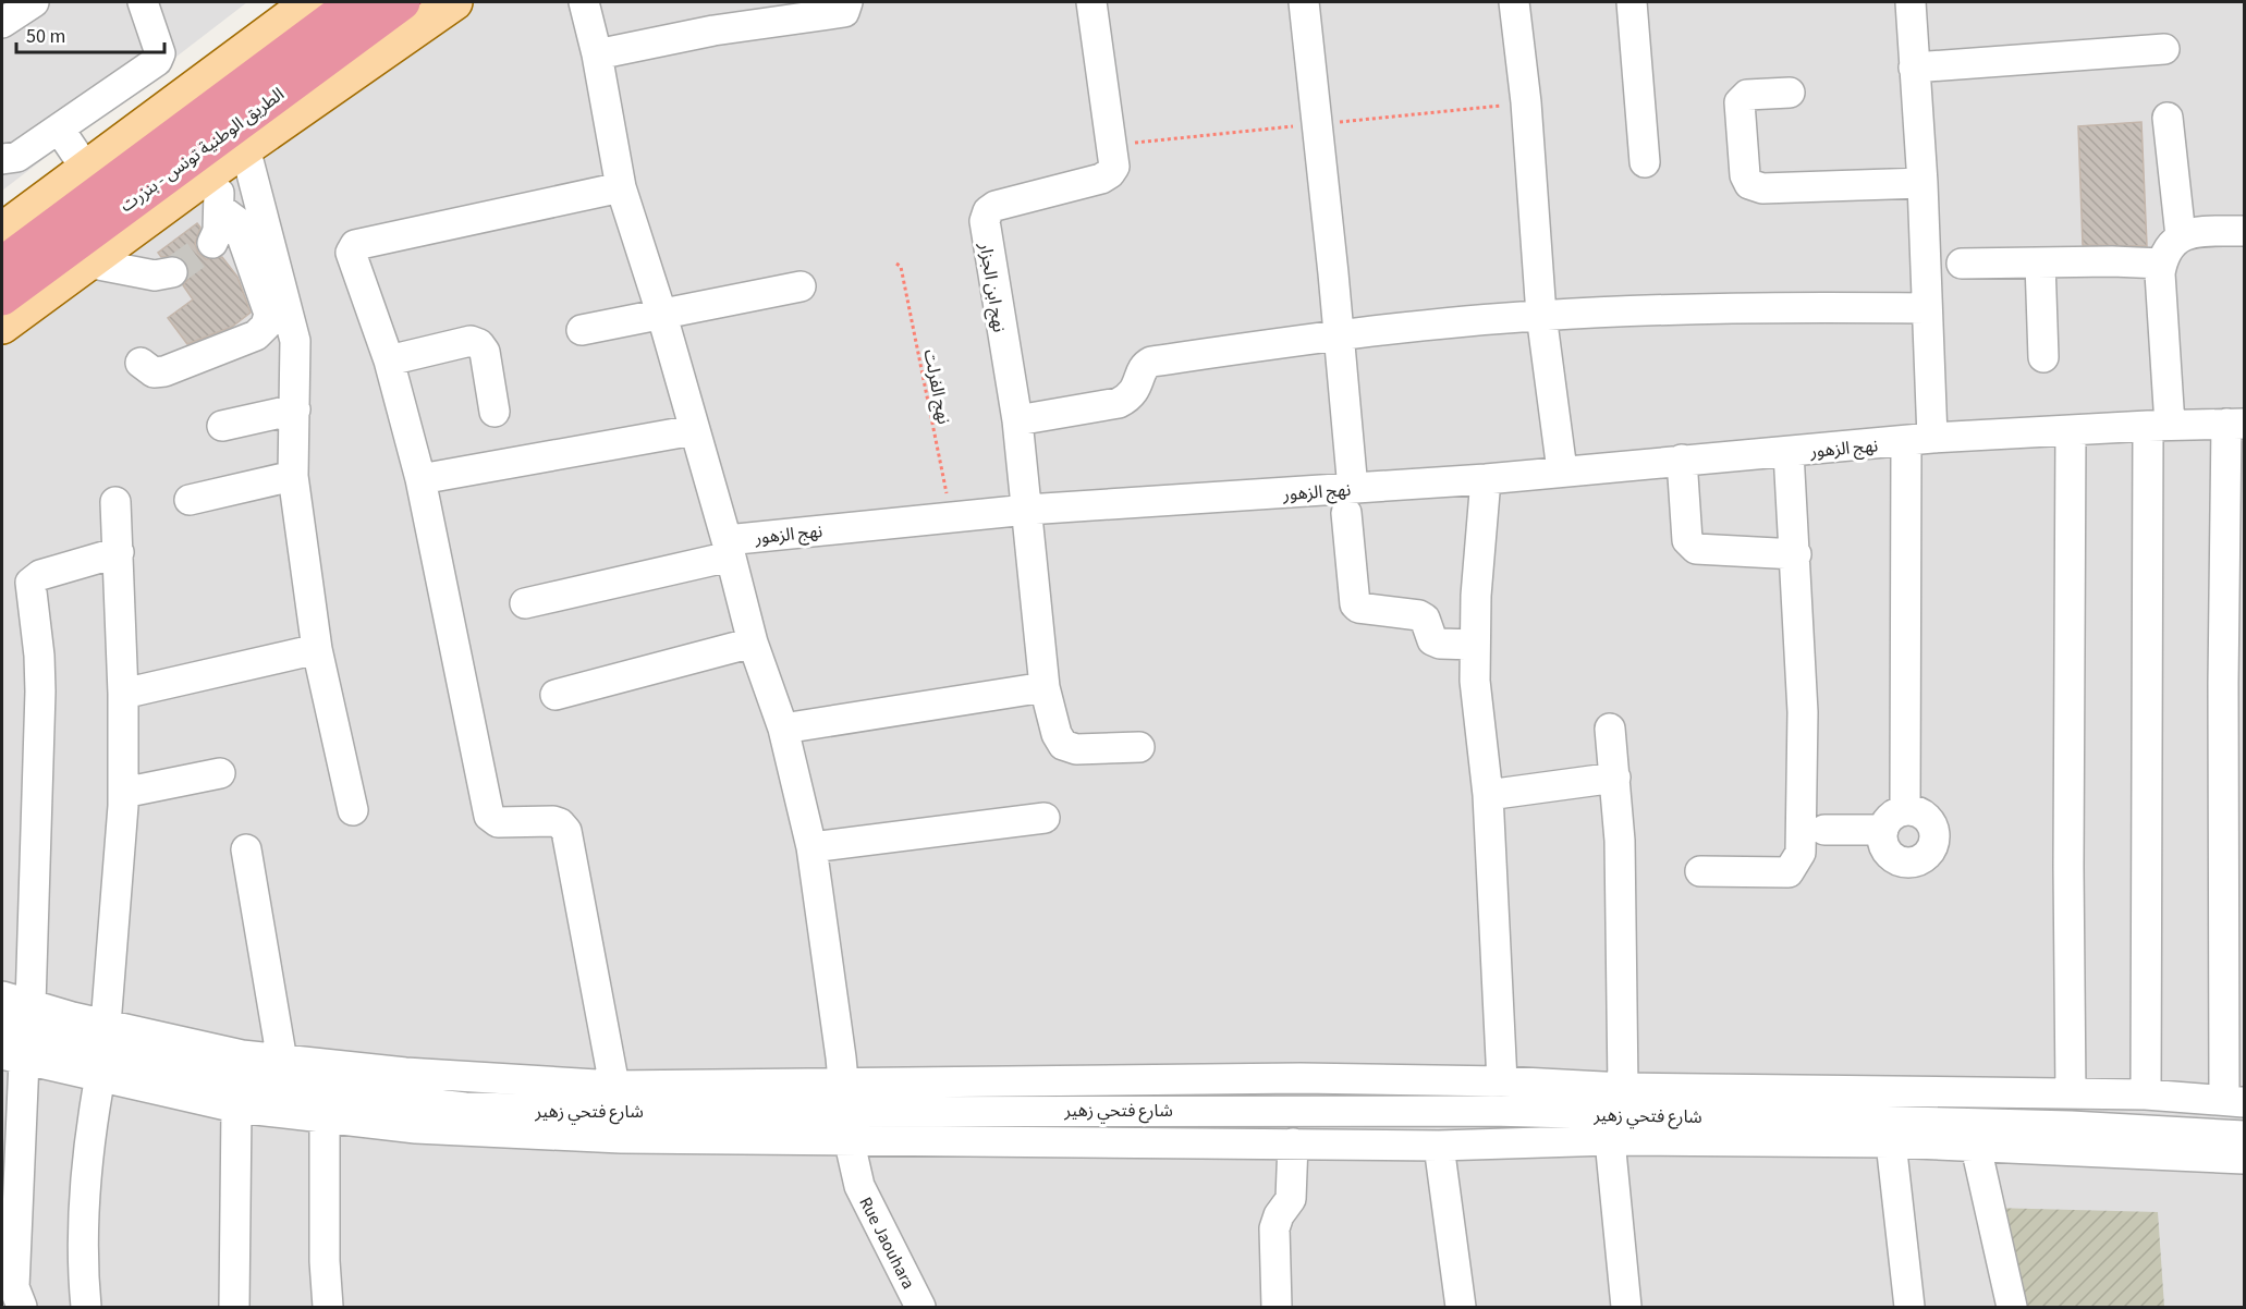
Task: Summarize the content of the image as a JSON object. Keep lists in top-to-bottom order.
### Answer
{
  "streets": {
    "highway": ["الطريق الوطنية تونس - بنزرت"],
    "street": [
      "نهج ابن الجزار",
      "نهج الزهور",
      "شارع فتحي زهير",
      "Rue Jaouhara"
    ],
    "path": ["نهج الفرلت"]
  },
  "crossings": [
    ["نهج ابن الجزار", "نهج الزهور"],
    ["نهج الفرلت", "نهج الزهور"],
    ["نهج الزهور", "Rue Jaouhara"],
    ["شارع فتحي زهير", "Rue Jaouhara"]
  ],
  "scale_bar": "50 m"
}
